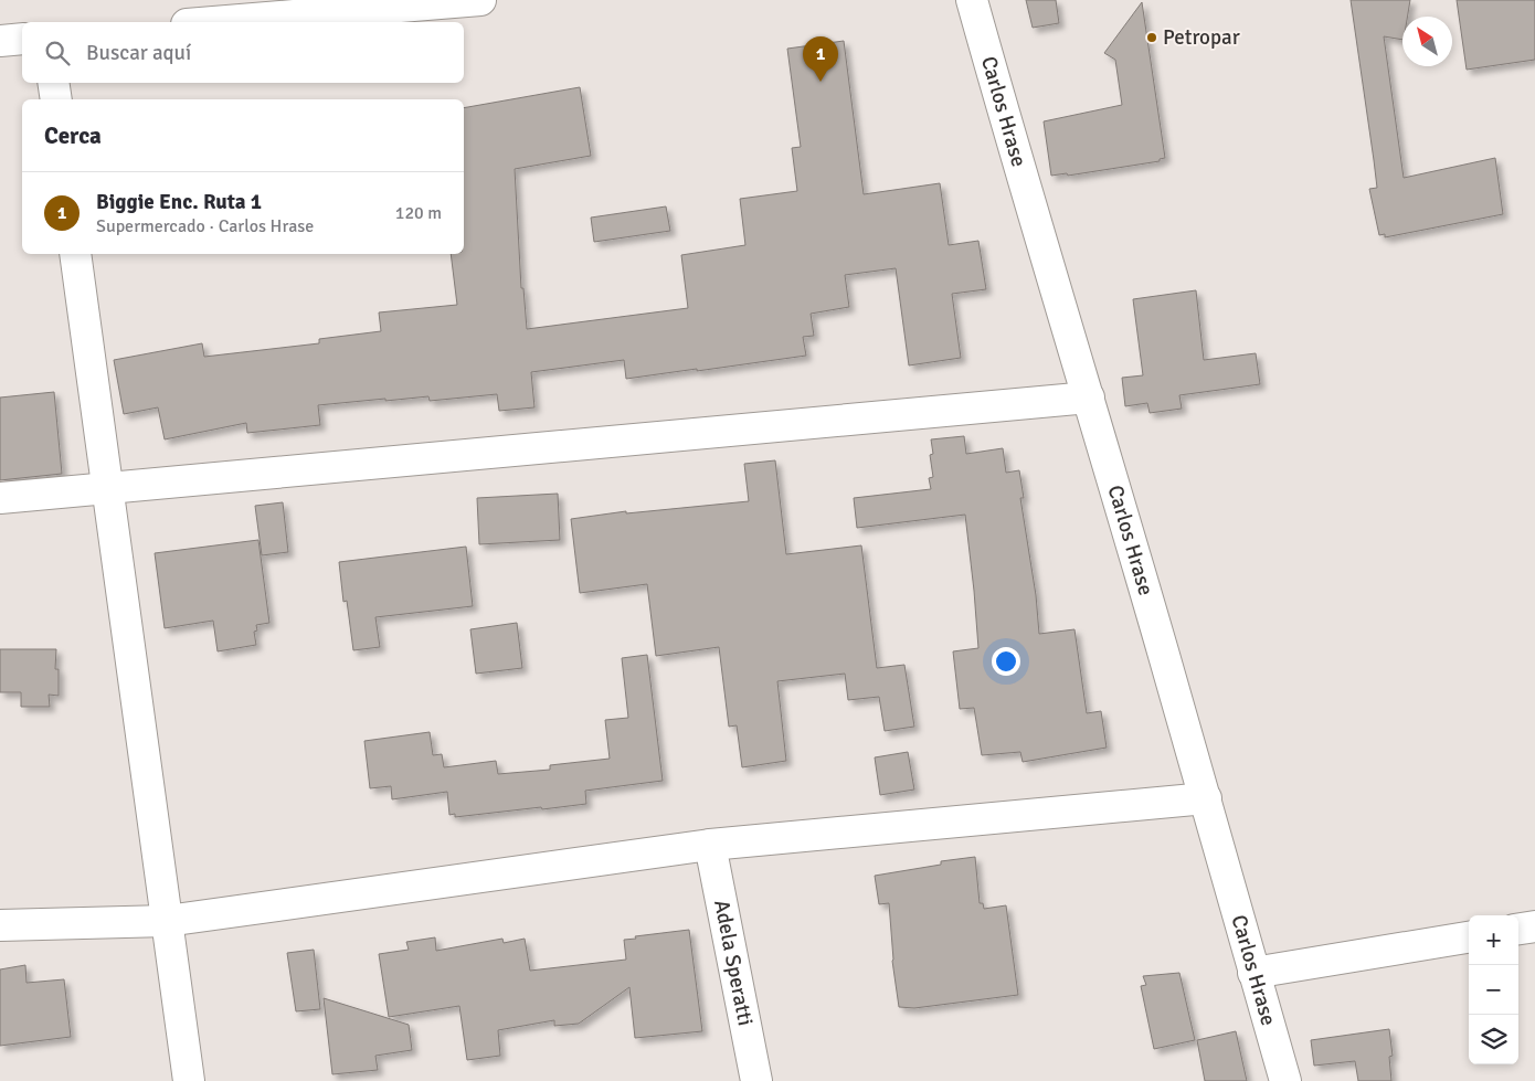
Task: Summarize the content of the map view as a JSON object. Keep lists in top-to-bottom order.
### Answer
{
  "streets": {
    "street": ["Carlos Hrase", "Adela Speratti"]
  },
  "places": ["Petropar"],
  "north": "top left",
  "page": {
    "search": "Buscar aquí",
    "pins": "1",
    "heading": "Cerca",
    "list": [
      {
        "mark": "1",
        "name": "Biggie Enc. Ruta 1",
        "note": "Supermercado · Carlos Hrase",
        "value": "120 m"
      }
    ],
    "map_buttons": ["+", "−"]
  }
}
